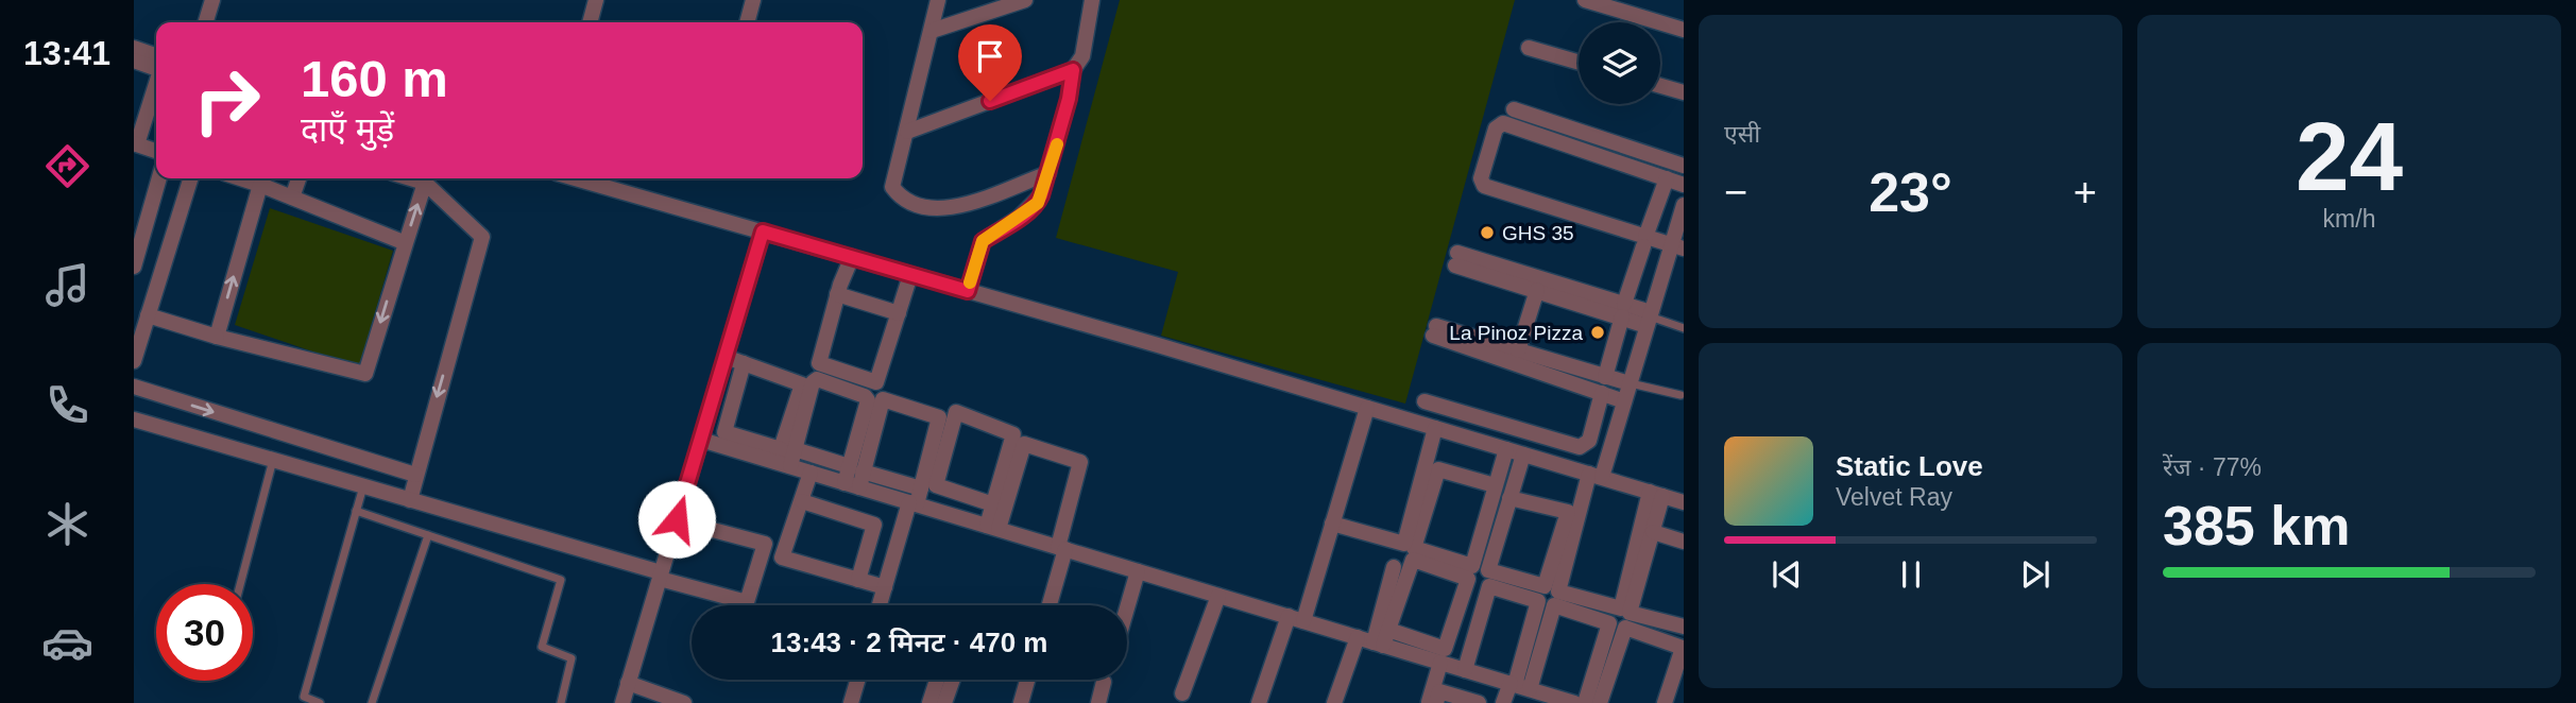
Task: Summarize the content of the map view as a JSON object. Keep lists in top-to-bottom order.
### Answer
{
  "places": ["GHS 35", "La Pinoz Pizza"],
  "page": {
    "tabs": "13:41",
    "tile": [
      "एसी",
      ["24", "km/h"],
      ["रेंज · 77%", "385 km"]
    ],
    "turn": ["160 m", "दाएँ मुड़ें"],
    "heat": ["−", "23°", "+"],
    "song": ["Static Love", "Velvet Ray"],
    "limit": "30",
    "trip": "13:43 · 2 मिनट · 470 m"
  }
}
